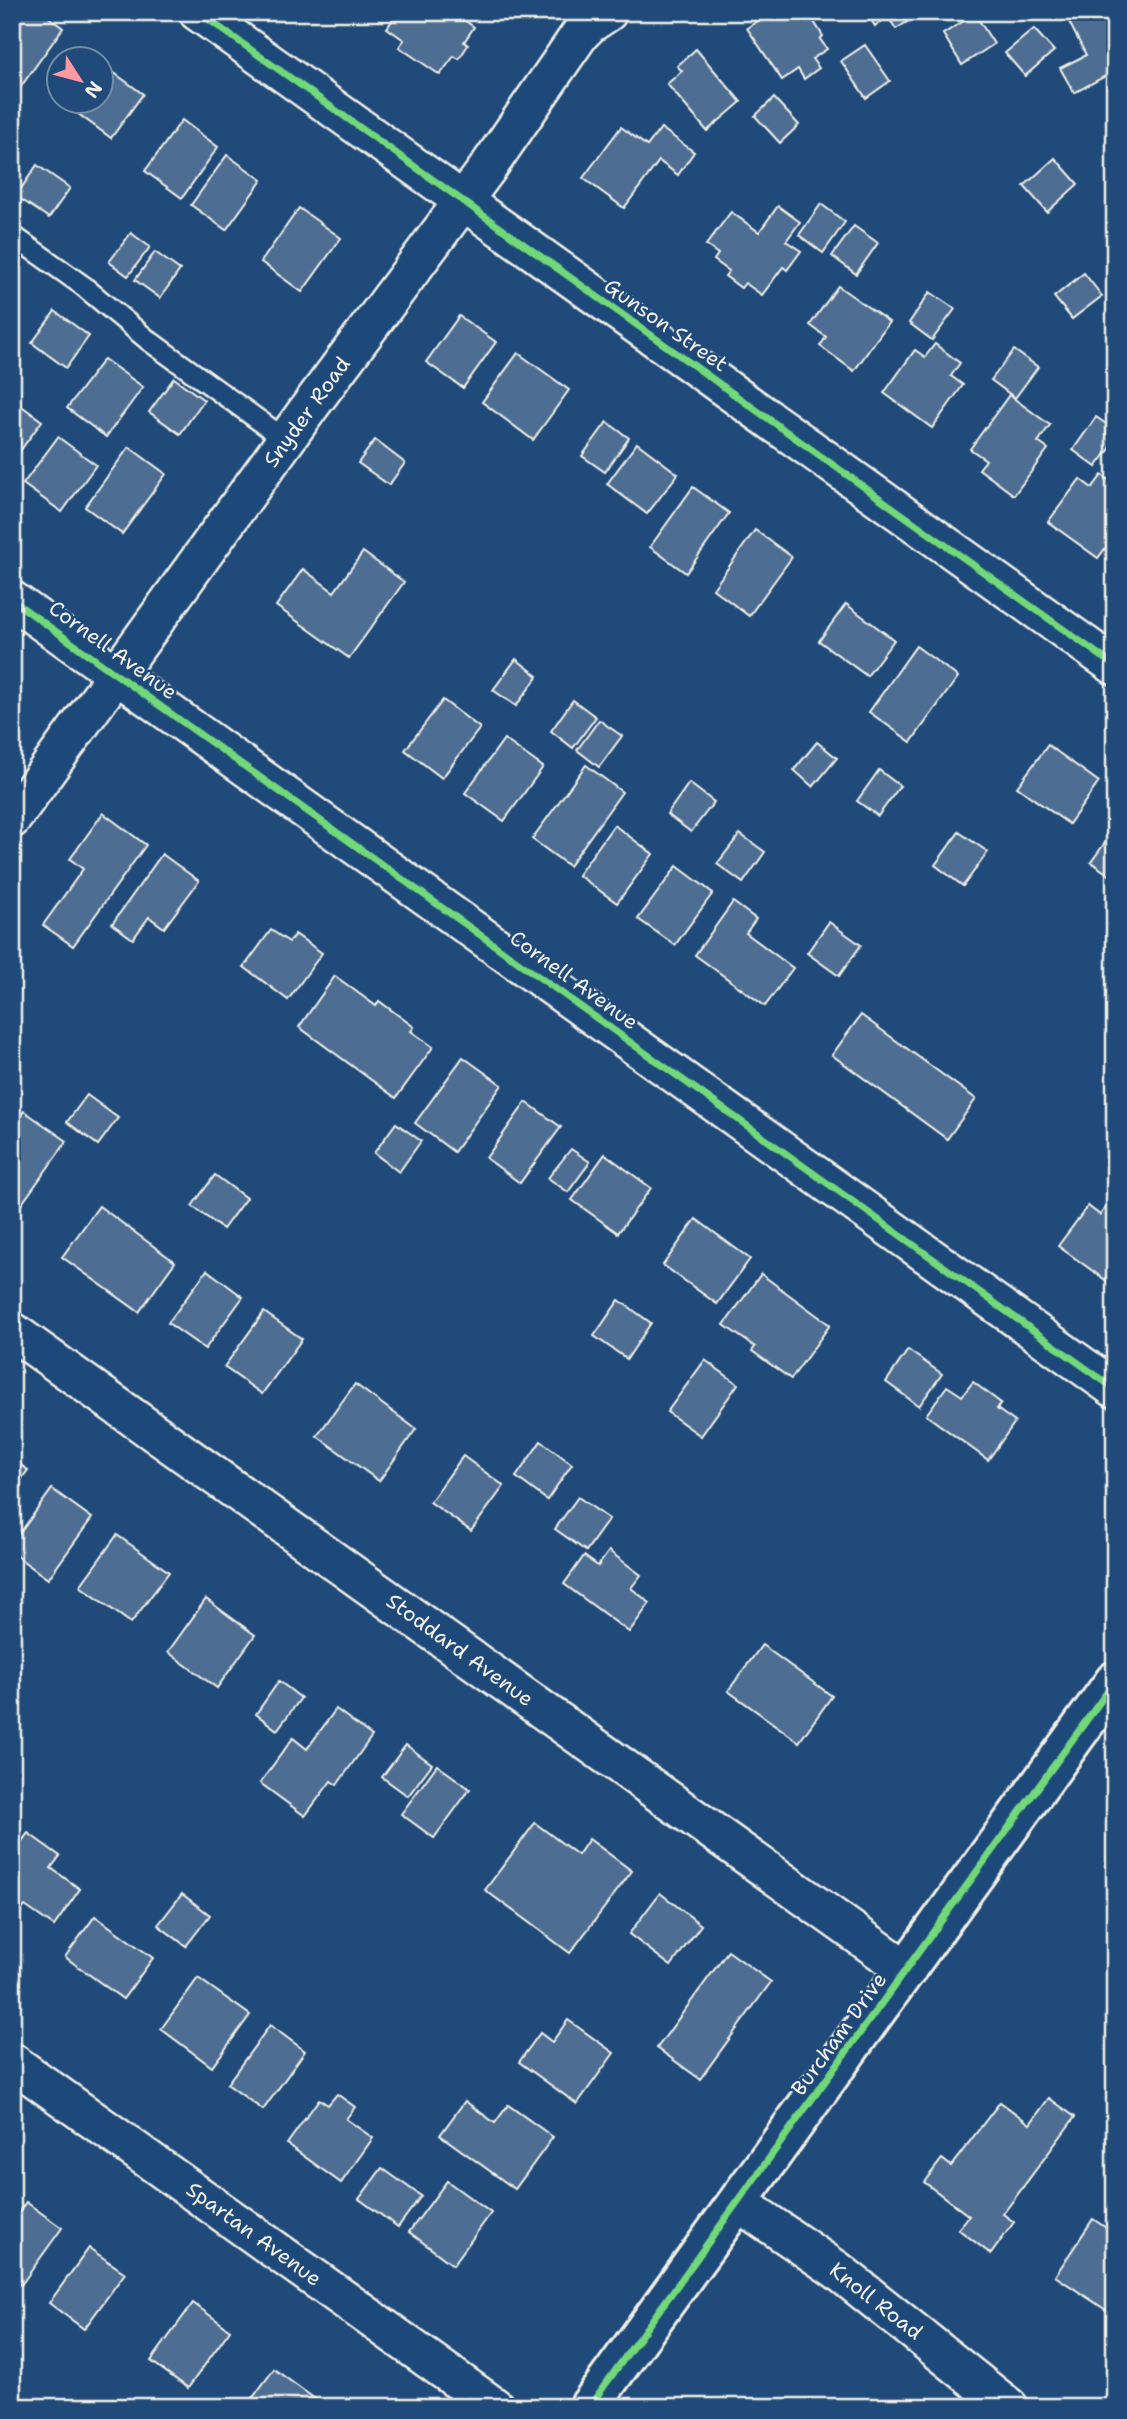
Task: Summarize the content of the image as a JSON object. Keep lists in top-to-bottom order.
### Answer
{
  "streets": {
    "street": [
      "Gunson Street",
      "Snyder Road",
      "Cornell Avenue",
      "Stoddard Avenue",
      "Burcham Drive",
      "Spartan Avenue",
      "Knoll Road"
    ]
  },
  "crossings": [
    ["Gunson Street", "Snyder Road"],
    ["Snyder Road", "Cornell Avenue"],
    ["Stoddard Avenue", "Burcham Drive"],
    ["Burcham Drive", "Knoll Road"]
  ],
  "north": "bottom right"
}
